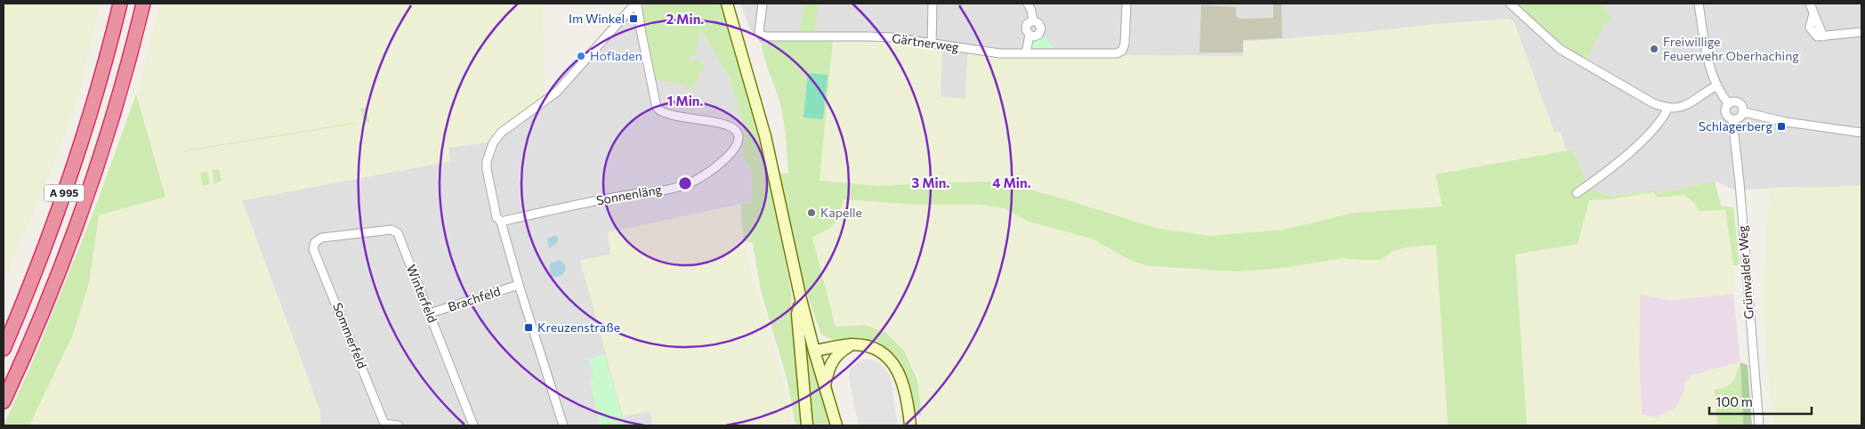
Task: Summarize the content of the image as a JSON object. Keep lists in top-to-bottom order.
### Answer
{
  "streets": {
    "highway": ["A 995"],
    "street": [
      "Gärtnerweg",
      "Sonnenläng",
      "Grünwalder Weg",
      "Winterfeld",
      "Brachfeld",
      "Sommerfeld"
    ]
  },
  "crossings": [
    ["Winterfeld", "Brachfeld"],
    ["Winterfeld", "Sommerfeld"]
  ],
  "places": {
    "transit": ["Im Winkel", "Schlagerberg", "Kreuzenstraße"],
    "other": ["Freiwillige Feuerwehr Oberhaching", "Hofladen", "Kapelle"]
  },
  "scale_bar": "100 m",
  "rings": [
    "2 Min.",
    "1 Min.",
    "3 Min.",
    "4 Min."
  ]
}
